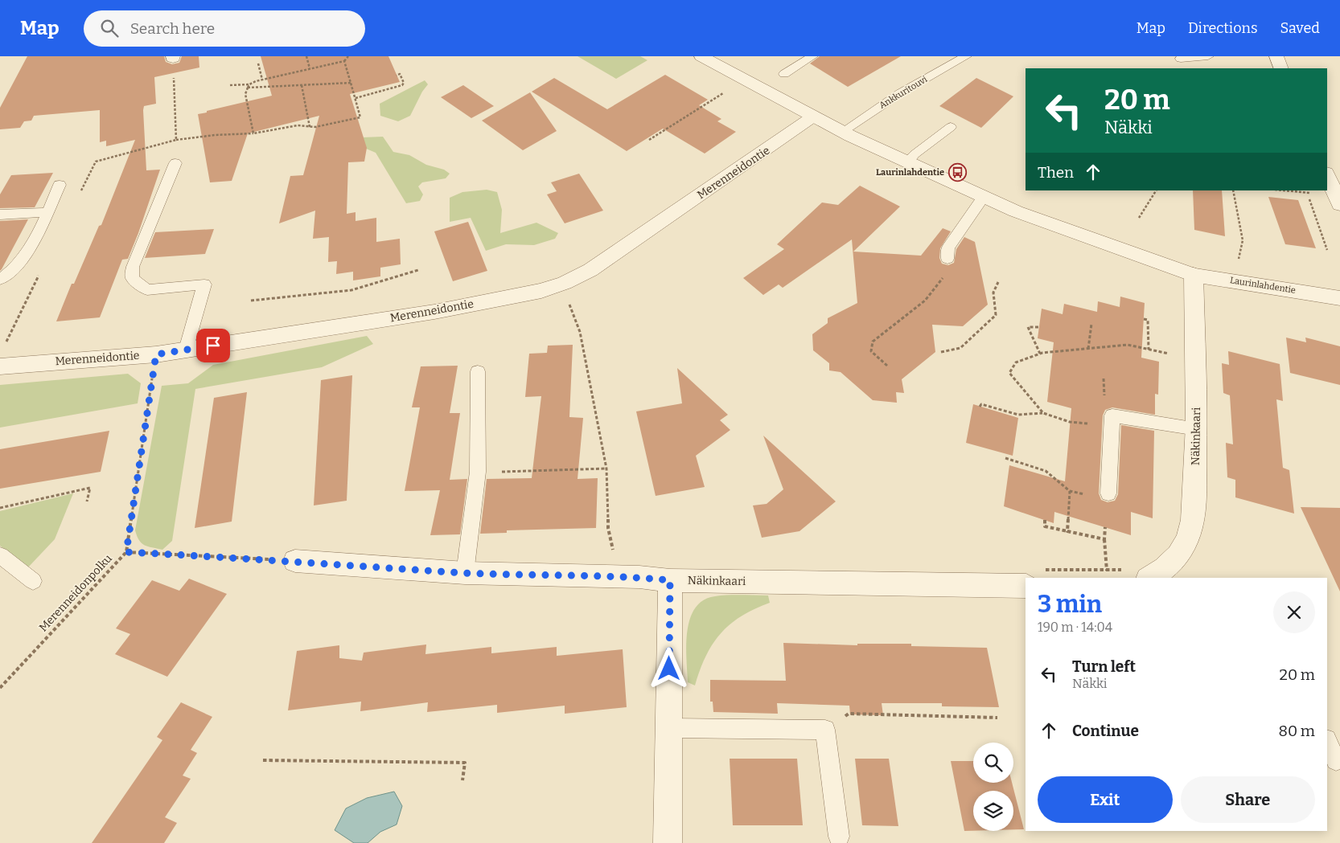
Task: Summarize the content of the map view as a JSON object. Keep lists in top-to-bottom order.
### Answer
{
  "streets": {
    "street": ["Merenneidontie", "Laurinlahdentie", "Näkinkaari"],
    "lane": ["Ankkuritouvi"],
    "path": ["Merenneidonpolku"]
  },
  "crossings": [
    ["Ankkuritouvi", "Laurinlahdentie"],
    ["Merenneidontie", "Laurinlahdentie"],
    ["Merenneidontie", "Merenneidonpolku"],
    ["Laurinlahdentie", "Näkinkaari"]
  ],
  "places": {
    "bus stop": ["Laurinlahdentie"]
  },
  "page": {
    "header": "Map",
    "search": "Search here",
    "nav": ["Map", "Directions", "Saved"],
    "turn": ["20 m", "Näkki"],
    "then": "Then",
    "heading": ["3 min", "190 m · 14:04"],
    "list": [
      {
        "name": "Turn left",
        "note": "Näkki",
        "value": "20 m"
      },
      {
        "name": "Continue",
        "value": "80 m"
      }
    ],
    "buttons": ["Exit", "Share"]
  }
}
